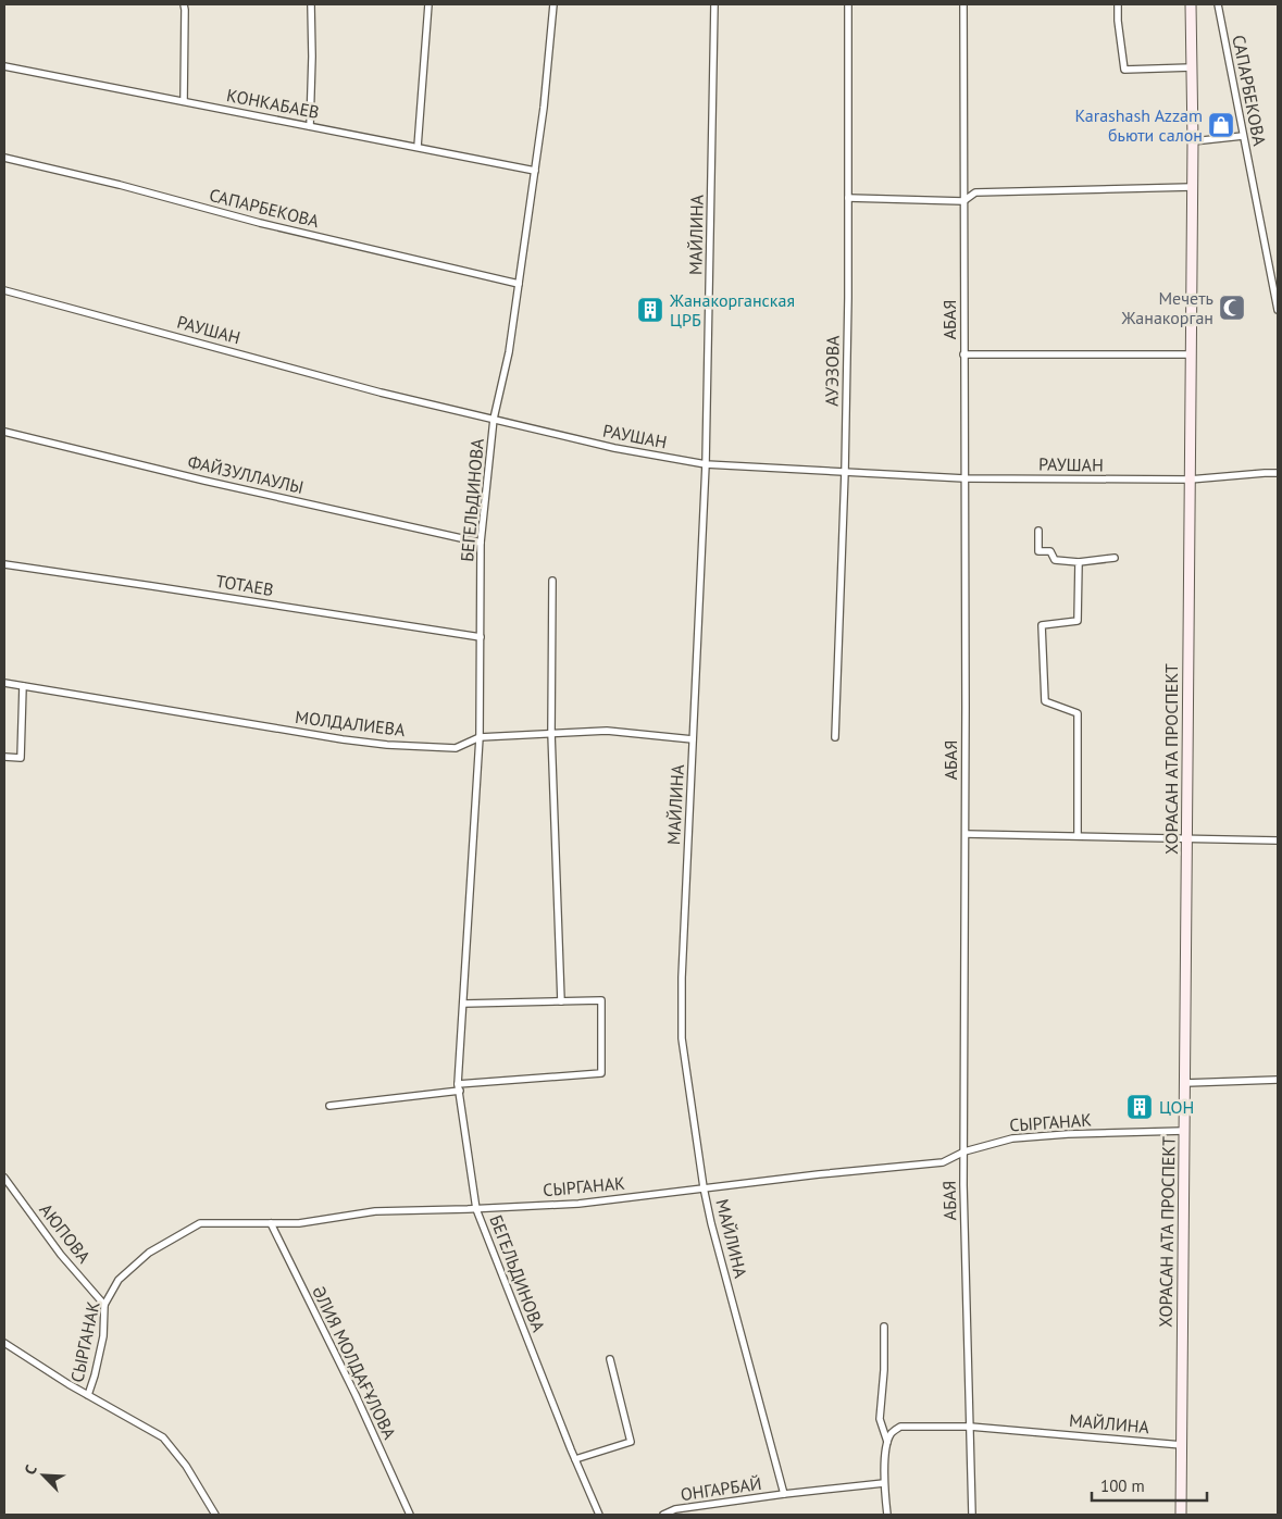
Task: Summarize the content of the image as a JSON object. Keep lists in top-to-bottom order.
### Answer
{
  "streets": {
    "main road": ["ХОРАСАН АТА ПРОСПЕКТ"],
    "street": [
      "САПАРБЕКОВА",
      "КОНКАБАЕВ",
      "МАЙЛИНА",
      "АБАЯ",
      "РАУШАН",
      "АУЭЗОВА",
      "ФАЙЗУЛЛАУЛЫ",
      "БЕГЕЛЬДИНОВА",
      "ТОТАЕВ",
      "МОЛДАЛИЕВА",
      "СЫРГАНАК",
      "АЮПОВА",
      "ӘЛИЯ МОЛДАҒҰЛОВА",
      "ОНГАРБАЙ"
    ]
  },
  "crossings": [
    ["САПАРБЕКОВА", "БЕГЕЛЬДИНОВА"],
    ["КОНКАБАЕВ", "БЕГЕЛЬДИНОВА"],
    ["МАЙЛИНА", "АБАЯ"],
    ["МАЙЛИНА", "РАУШАН"],
    ["МАЙЛИНА", "МОЛДАЛИЕВА"],
    ["МАЙЛИНА", "ХОРАСАН АТА ПРОСПЕКТ"],
    ["МАЙЛИНА", "СЫРГАНАК"],
    ["МАЙЛИНА", "ОНГАРБАЙ"],
    ["АБАЯ", "РАУШАН"],
    ["АБАЯ", "СЫРГАНАК"],
    ["РАУШАН", "АУЭЗОВА"],
    ["РАУШАН", "БЕГЕЛЬДИНОВА"],
    ["РАУШАН", "ХОРАСАН АТА ПРОСПЕКТ"],
    ["ФАЙЗУЛЛАУЛЫ", "БЕГЕЛЬДИНОВА"],
    ["БЕГЕЛЬДИНОВА", "ТОТАЕВ"],
    ["БЕГЕЛЬДИНОВА", "МОЛДАЛИЕВА"],
    ["БЕГЕЛЬДИНОВА", "СЫРГАНАК"],
    ["ХОРАСАН АТА ПРОСПЕКТ", "СЫРГАНАК"],
    ["СЫРГАНАК", "АЮПОВА"],
    ["СЫРГАНАК", "ӘЛИЯ МОЛДАҒҰЛОВА"]
  ],
  "places": {
    "shop": ["Karashash Azzam бьюти салон"],
    "mosque": ["Мечеть Жанакорган"],
    "building": ["Жанакорганская ЦРБ", "ЦОН"]
  },
  "scale_bar": "100 m",
  "north": "top left"
}
